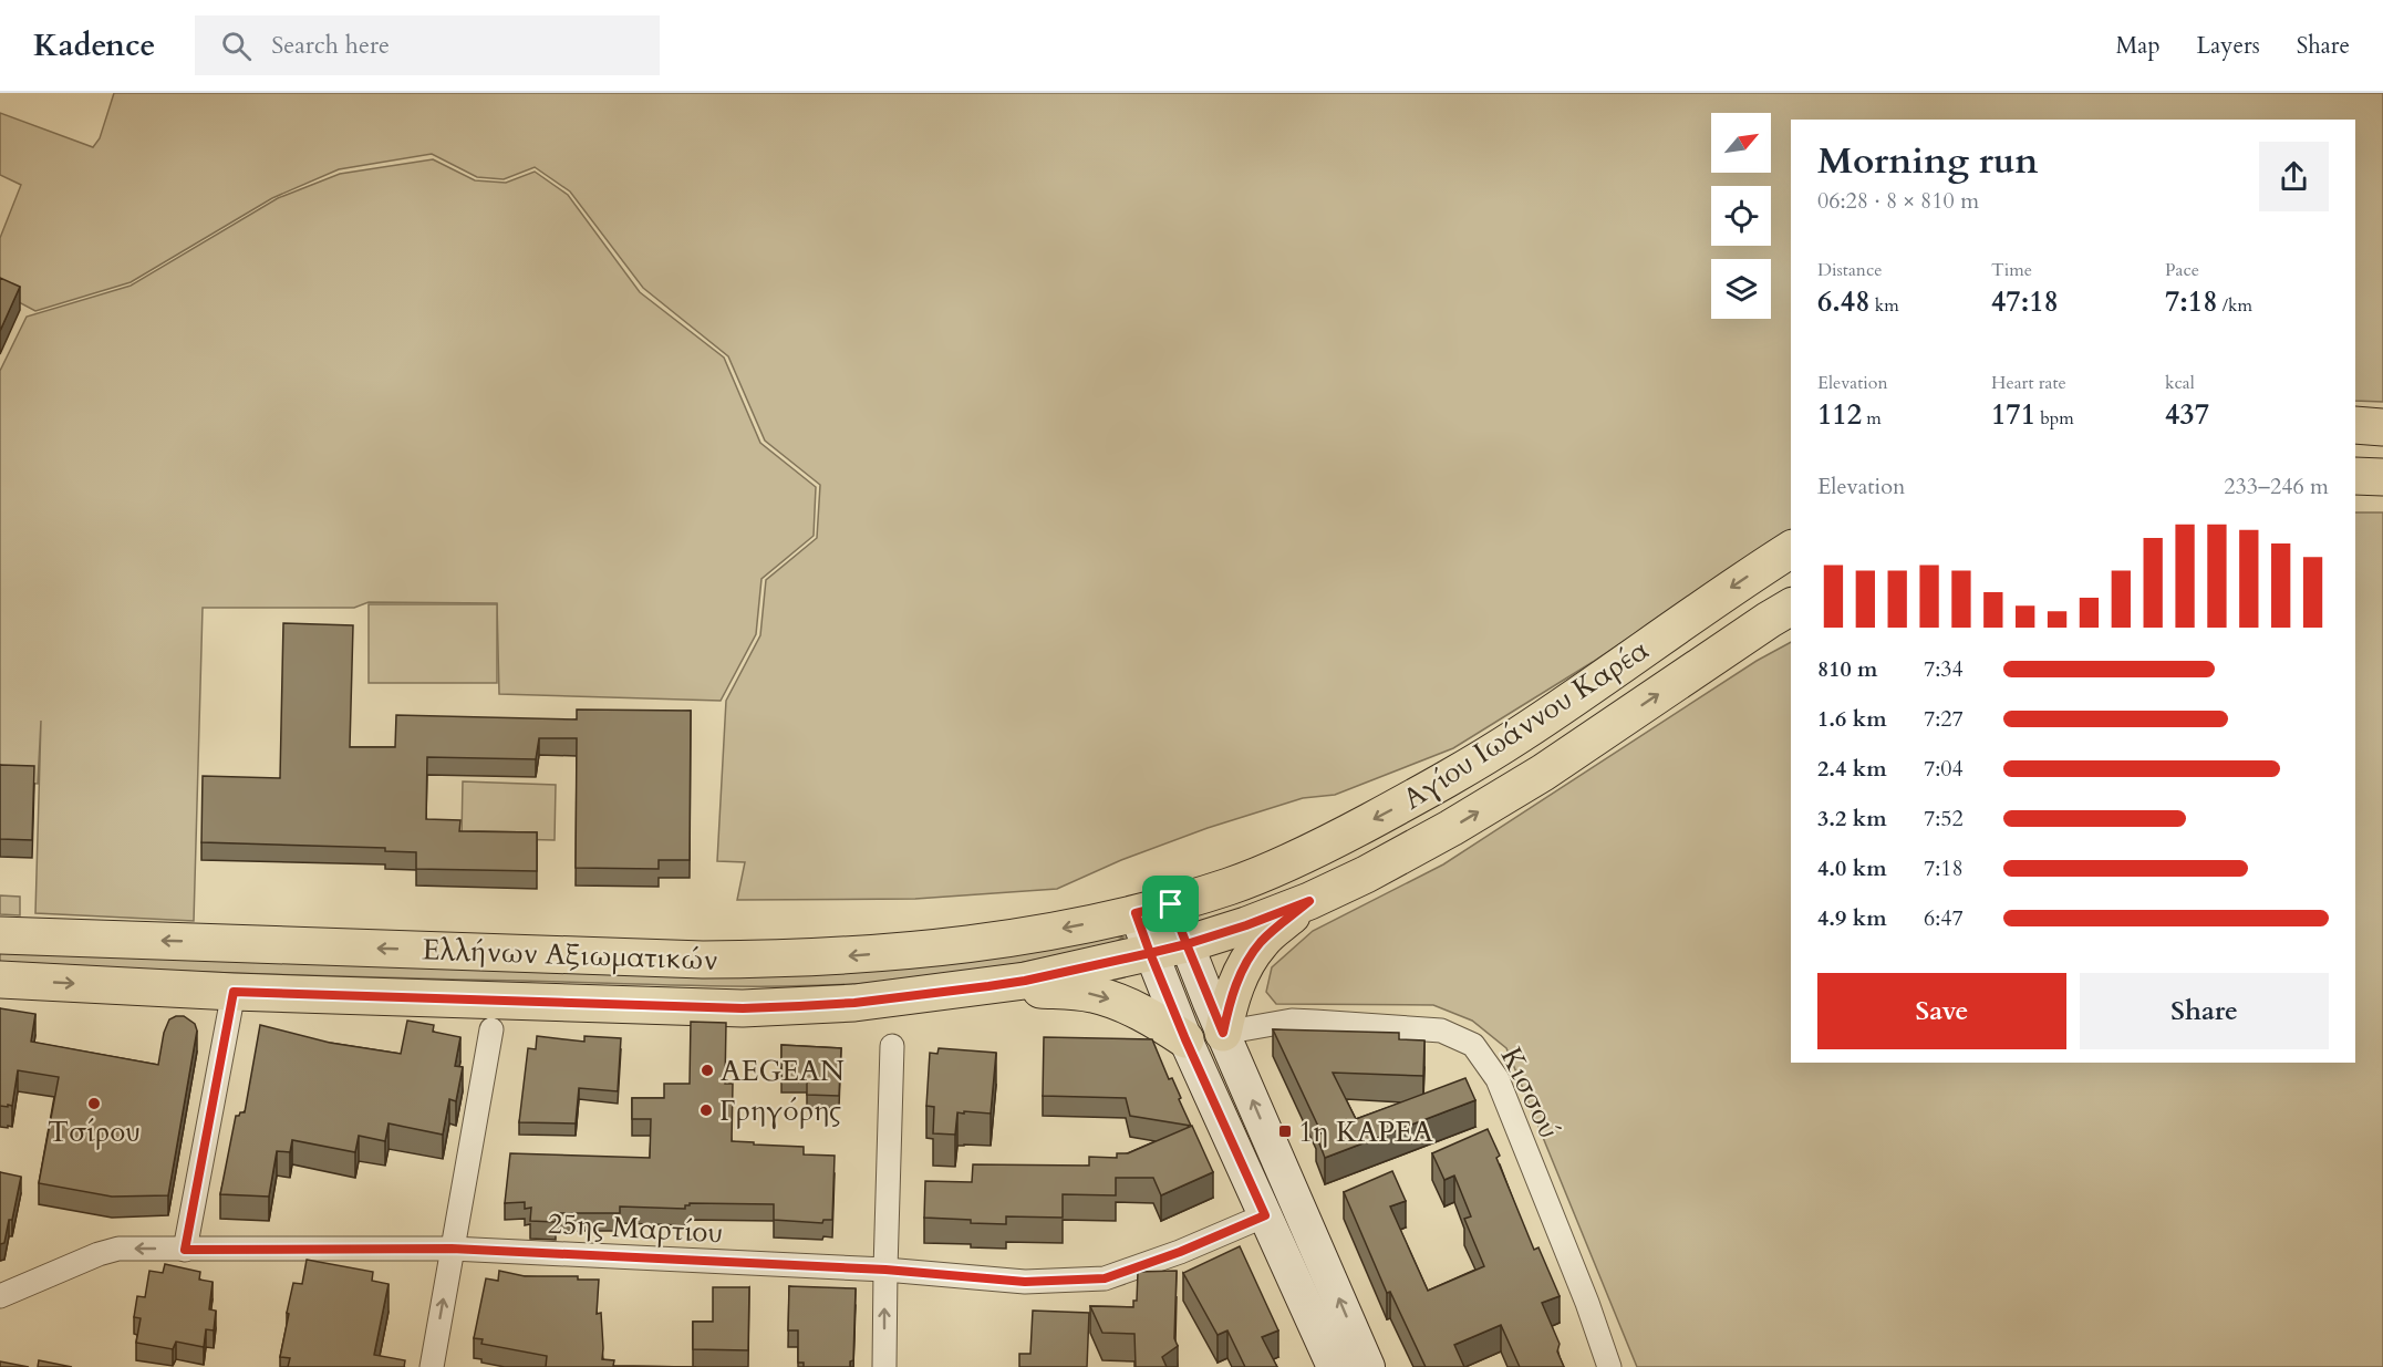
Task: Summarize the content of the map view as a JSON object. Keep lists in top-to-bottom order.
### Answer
{
  "streets": {
    "main road": ["Αγίου Ιωάννου Καρέα", "Ελλήνων Αξιωματικών"],
    "street": ["Κισσού", "25ης Μαρτίου"]
  },
  "crossings": [
    ["Αγίου Ιωάννου Καρέα", "Ελλήνων Αξιωματικών"]
  ],
  "places": {
    "other": ["AEGEAN", "Τσίρου", "Γρηγόρης"],
    "transit": ["1η ΚΑΡΕΑ"]
  },
  "north": "top right",
  "page": {
    "header": "Kadence",
    "search": "Search here",
    "nav": ["Map", "Layers", "Share"],
    "heading": ["Morning run", "06:28 · 8 × 810 m"],
    "stats": [
      ["Distance", "6.48 km"],
      ["Time", "47:18"],
      ["Pace", "7:18 /km"],
      ["Elevation", "112 m"],
      ["Heart rate", "171 bpm"],
      ["kcal", "437"]
    ],
    "chart": ["Elevation", "233–246 m"],
    "list": [
      {
        "name": "810 m",
        "note": "7:34"
      },
      {
        "name": "1.6 km",
        "note": "7:27"
      },
      {
        "name": "2.4 km",
        "note": "7:04"
      },
      {
        "name": "3.2 km",
        "note": "7:52"
      },
      {
        "name": "4.0 km",
        "note": "7:18"
      },
      {
        "name": "4.9 km",
        "note": "6:47"
      }
    ],
    "buttons": ["Save", "Share"]
  }
}
